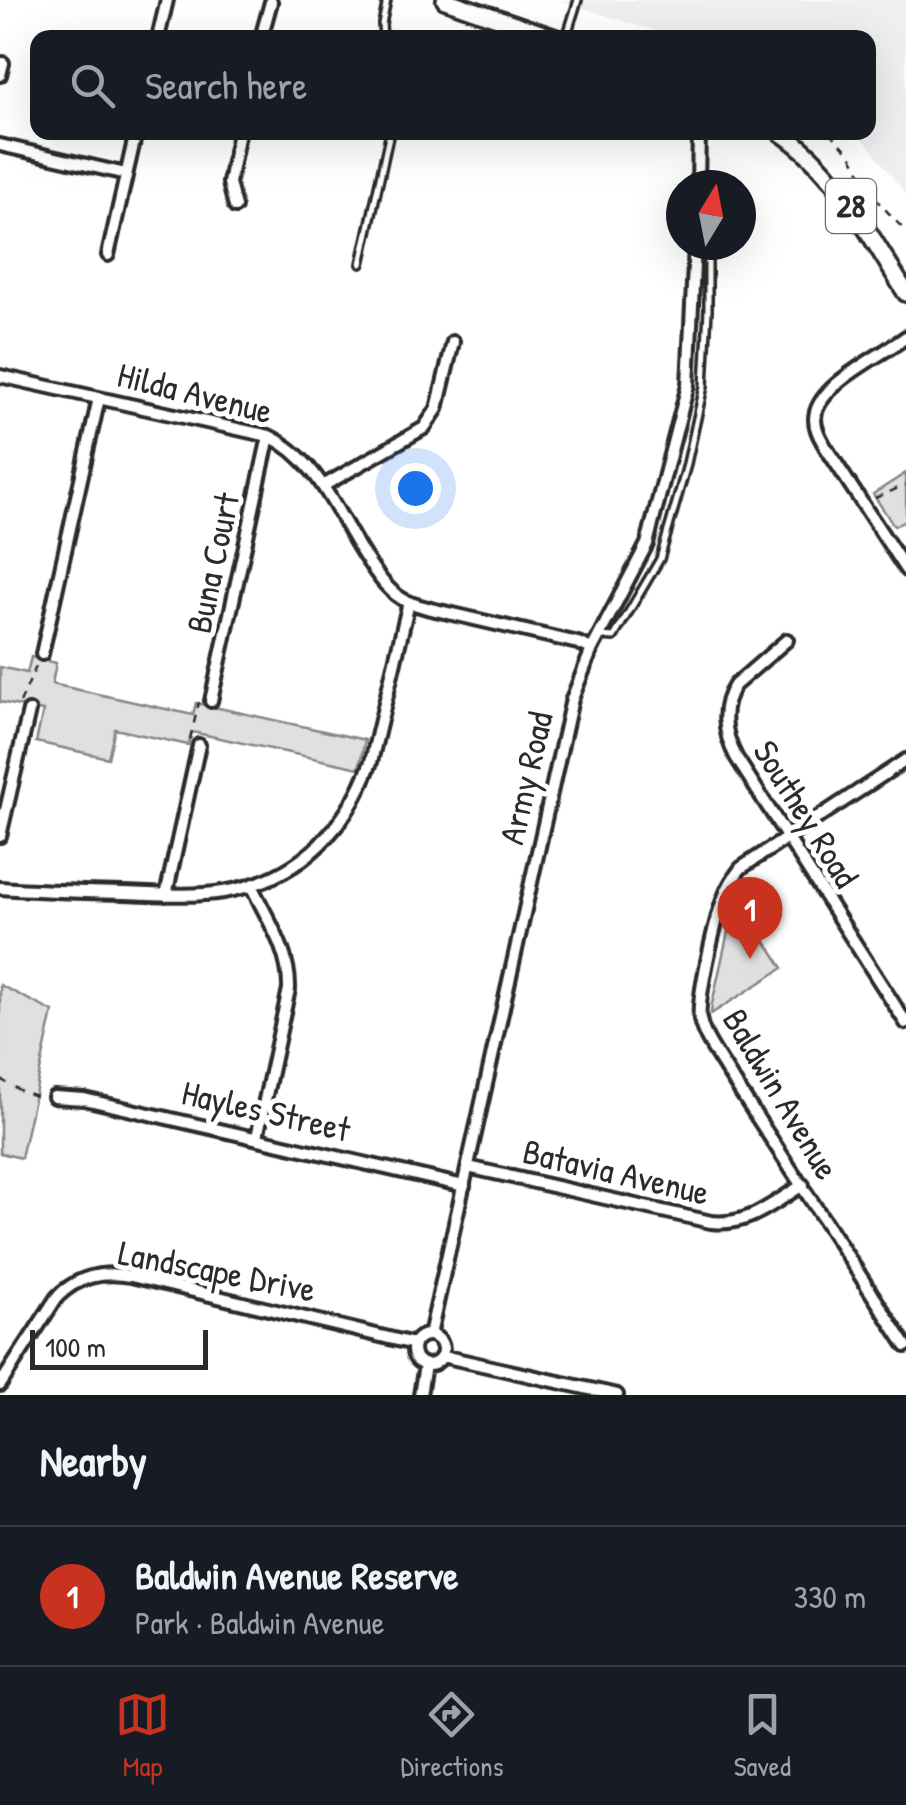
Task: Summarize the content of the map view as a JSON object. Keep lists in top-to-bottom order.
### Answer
{
  "streets": {
    "main road": ["28"],
    "street": [
      "Hilda Avenue",
      "Buna Court",
      "Army Road",
      "Southey Road",
      "Baldwin Avenue",
      "Hayles Street",
      "Batavia Avenue",
      "Landscape Drive"
    ]
  },
  "crossings": [
    ["Hilda Avenue", "Buna Court"],
    ["Army Road", "Hayles Street"],
    ["Army Road", "Batavia Avenue"],
    ["Army Road", "Landscape Drive"],
    ["Southey Road", "Baldwin Avenue"],
    ["Baldwin Avenue", "Batavia Avenue"]
  ],
  "scale_bar": "100 m",
  "north": "top",
  "page": {
    "search": "Search here",
    "pins": "1",
    "scale": "100 m",
    "heading": "Nearby",
    "list": [
      {
        "mark": "1",
        "name": "Baldwin Avenue Reserve",
        "note": "Park · Baldwin Avenue",
        "value": "330 m"
      }
    ],
    "nav": ["Map", "Directions", "Saved"]
  }
}
